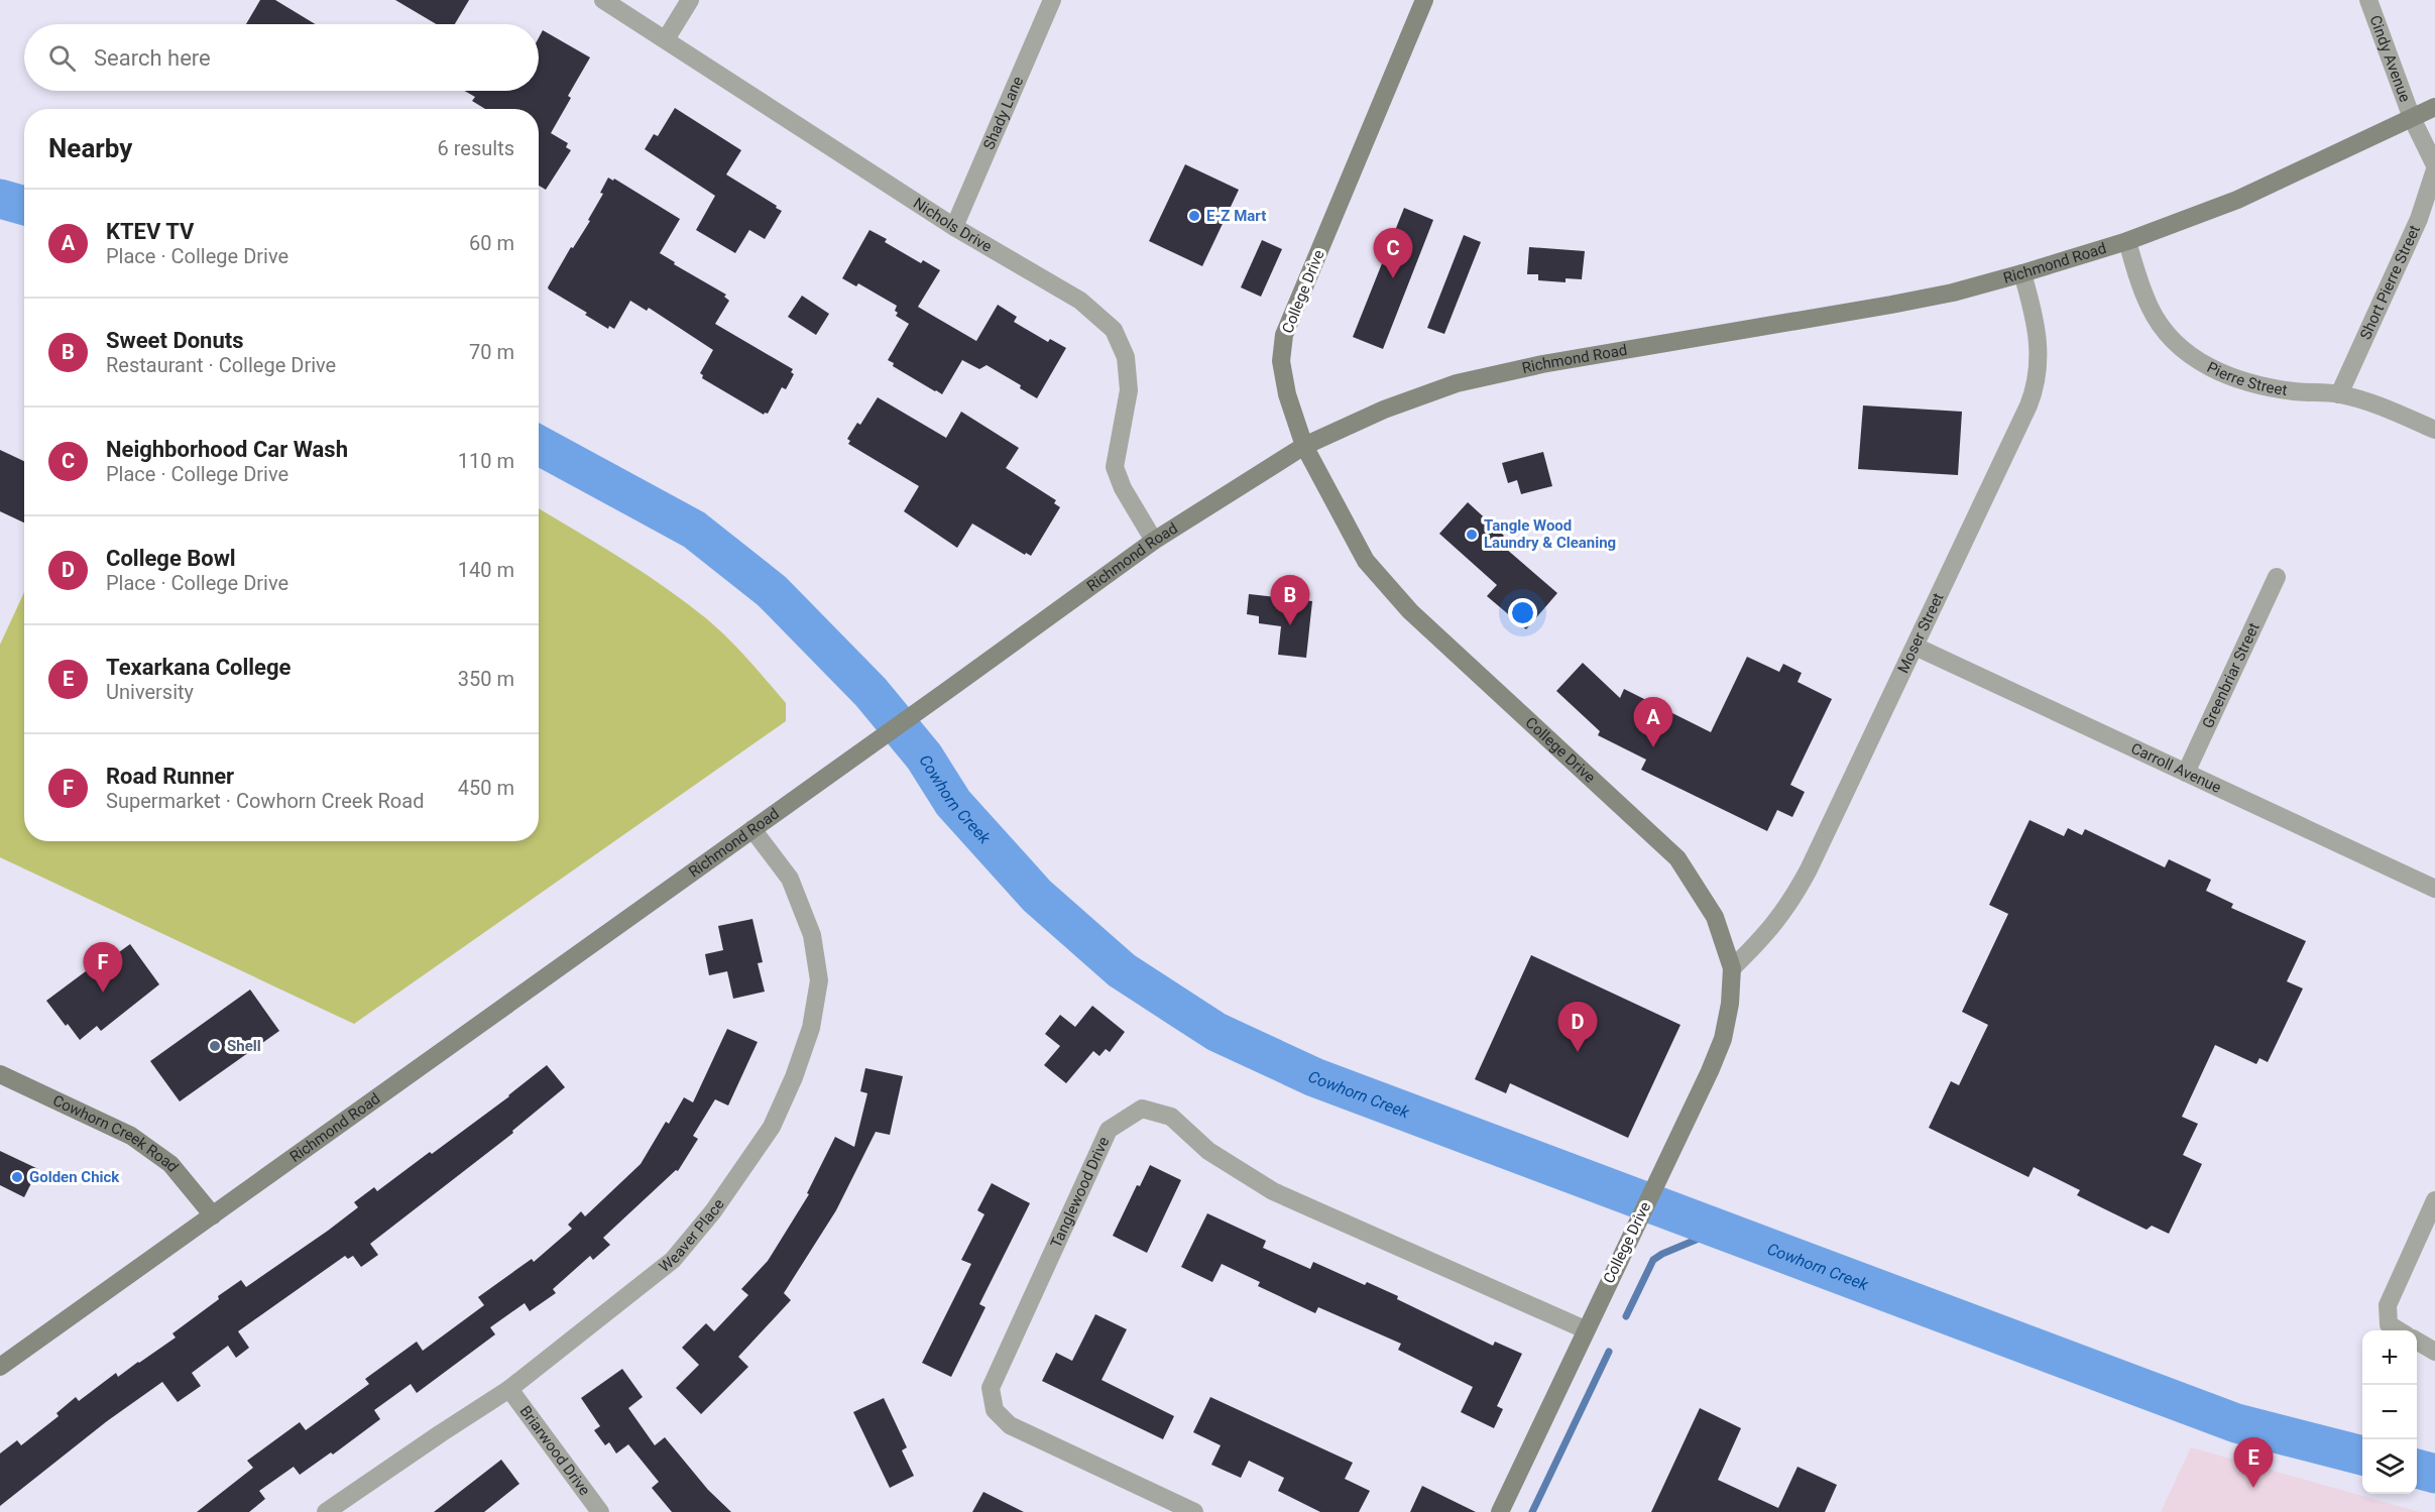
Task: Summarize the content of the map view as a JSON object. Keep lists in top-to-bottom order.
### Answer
{
  "streets": {
    "main road": ["Richmond Road", "College Drive", "Cowhorn Creek Road"],
    "street": [
      "Cindy Avenue",
      "Shady Lane",
      "Nichols Drive",
      "Short Pierre Street",
      "Pierre Street",
      "Moser Street",
      "Greenbriar Street",
      "Carroll Avenue",
      "Tanglewood Drive",
      "Weaver Place",
      "Briarwood Drive"
    ]
  },
  "crossings": [
    ["Cindy Avenue", "Richmond Road"],
    ["Cindy Avenue", "Short Pierre Street"],
    ["Shady Lane", "Nichols Drive"],
    ["Nichols Drive", "Richmond Road"],
    ["Richmond Road", "Short Pierre Street"],
    ["Richmond Road", "College Drive"],
    ["Richmond Road", "Pierre Street"],
    ["Richmond Road", "Moser Street"],
    ["Richmond Road", "Cowhorn Creek Road"],
    ["Richmond Road", "Weaver Place"],
    ["Short Pierre Street", "Pierre Street"],
    ["College Drive", "Moser Street"],
    ["College Drive", "Tanglewood Drive"],
    ["Moser Street", "Carroll Avenue"],
    ["Greenbriar Street", "Carroll Avenue"],
    ["Weaver Place", "Briarwood Drive"]
  ],
  "water": ["Cowhorn Creek"],
  "places": [
    "E-Z Mart",
    "Tangle Wood Laundry & Cleaning",
    "Shell",
    "Golden Chick"
  ],
  "page": {
    "search": "Search here",
    "heading": ["Nearby", "6 results"],
    "list": [
      {
        "mark": "A",
        "name": "KTEV TV",
        "note": "Place · College Drive",
        "value": "60 m"
      },
      {
        "mark": "B",
        "name": "Sweet Donuts",
        "note": "Restaurant · College Drive",
        "value": "70 m"
      },
      {
        "mark": "C",
        "name": "Neighborhood Car Wash",
        "note": "Place · College Drive",
        "value": "110 m"
      },
      {
        "mark": "D",
        "name": "College Bowl",
        "note": "Place · College Drive",
        "value": "140 m"
      },
      {
        "mark": "E",
        "name": "Texarkana College",
        "note": "University",
        "value": "350 m"
      },
      {
        "mark": "F",
        "name": "Road Runner",
        "note": "Supermarket · Cowhorn Creek Road",
        "value": "450 m"
      }
    ],
    "pins": [
      "C",
      "B",
      "A",
      "F",
      "D",
      "E"
    ],
    "map_buttons": ["+", "−"]
  }
}
